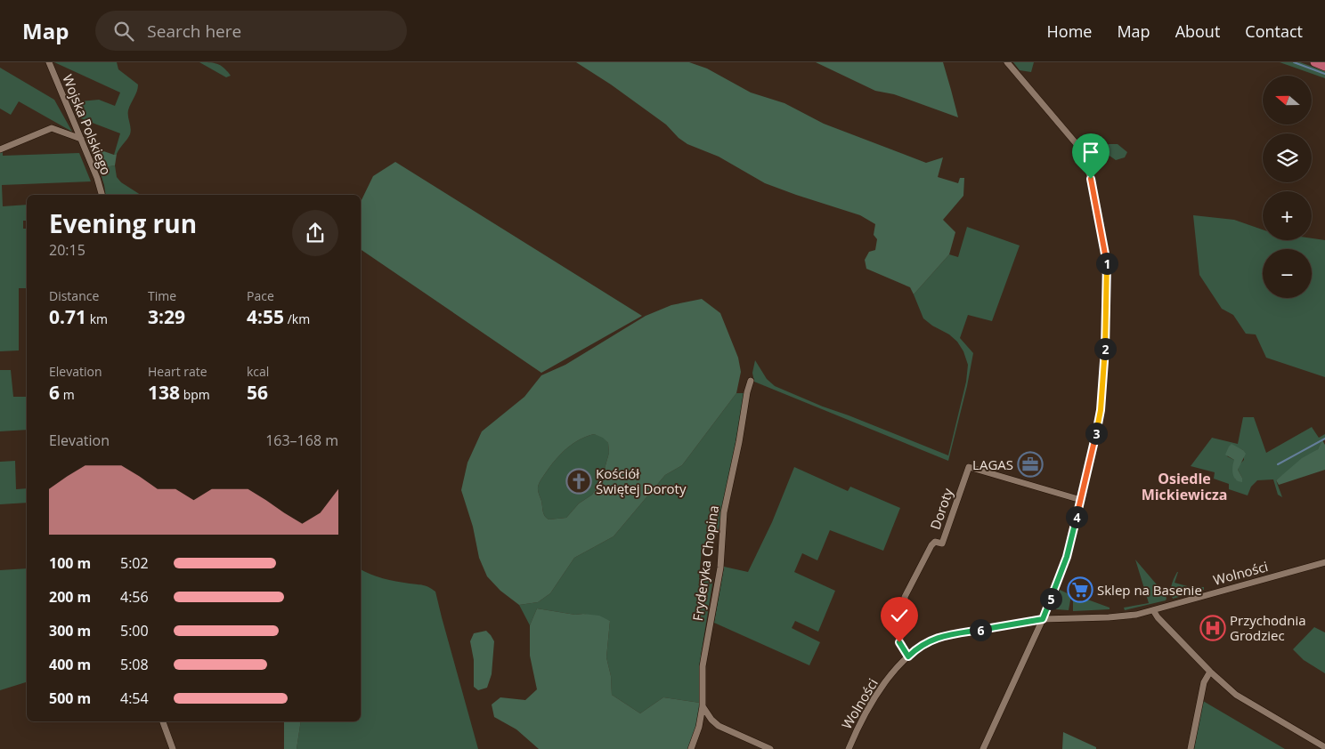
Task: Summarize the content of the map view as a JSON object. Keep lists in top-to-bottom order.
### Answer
{
  "streets": {
    "street": [
      "Wojska Polskiego",
      "Doroty",
      "Fryderyka Chopina",
      "Wolności"
    ]
  },
  "crossings": [
    ["Doroty", "Wolności"]
  ],
  "districts": ["Osiedle Mickiewicza"],
  "places": {
    "office": ["LAGAS"],
    "church": ["Kościół Świętej Doroty"],
    "supermarket": ["Sklep na Basenie"],
    "hospital": ["Przychodnia Grodziec"]
  },
  "north": "left",
  "page": {
    "header": "Map",
    "search": "Search here",
    "nav": [
      "Home",
      "Map",
      "About",
      "Contact"
    ],
    "map_buttons": ["+", "−"],
    "heading": ["Evening run", "20:15"],
    "pins": [
      "1",
      "2",
      "3",
      "4",
      "5",
      "6"
    ],
    "stats": [
      ["Distance", "0.71 km"],
      ["Time", "3:29"],
      ["Pace", "4:55 /km"],
      ["Elevation", "6 m"],
      ["Heart rate", "138 bpm"],
      ["kcal", "56"]
    ],
    "chart": ["Elevation", "163–168 m"],
    "list": [
      {
        "name": "100 m",
        "note": "5:02"
      },
      {
        "name": "200 m",
        "note": "4:56"
      },
      {
        "name": "300 m",
        "note": "5:00"
      },
      {
        "name": "400 m",
        "note": "5:08"
      },
      {
        "name": "500 m",
        "note": "4:54"
      }
    ]
  }
}
